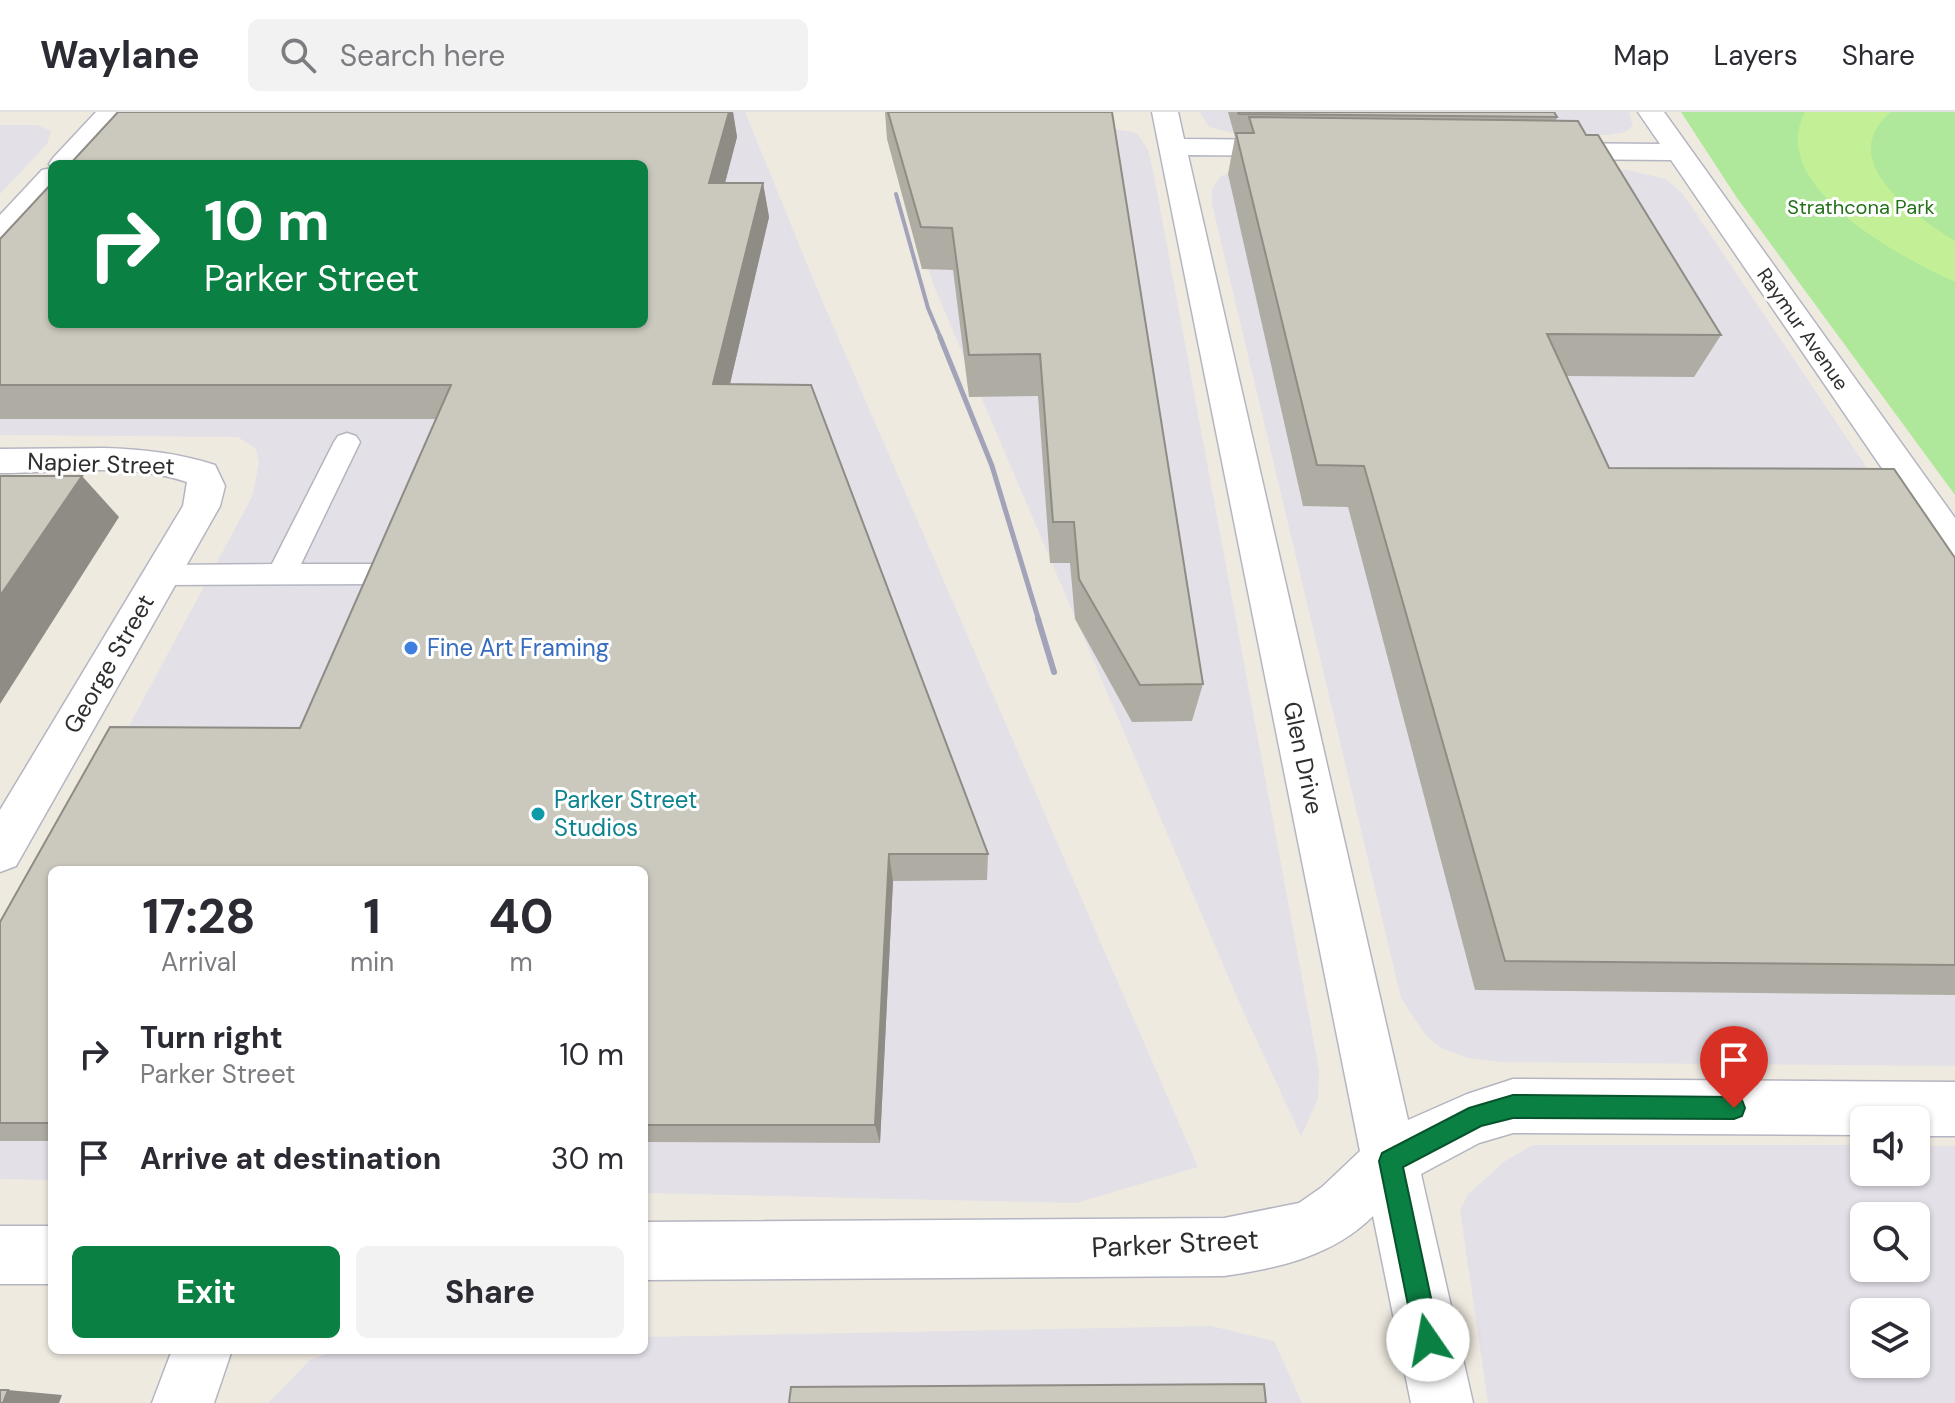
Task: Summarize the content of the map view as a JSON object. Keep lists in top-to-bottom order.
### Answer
{
  "streets": {
    "street": [
      "Raymur Avenue",
      "Napier Street",
      "George Street",
      "Glen Drive",
      "Parker Street"
    ]
  },
  "crossings": [
    ["Napier Street", "George Street"],
    ["Glen Drive", "Parker Street"]
  ],
  "parks": ["Strathcona Park"],
  "places": ["Fine Art Framing", "Parker Street Studios"],
  "page": {
    "header": "Waylane",
    "search": "Search here",
    "nav": ["Map", "Layers", "Share"],
    "turn": ["10 m", "Parker Street"],
    "eta": [
      "17:28",
      "Arrival",
      "1",
      "min",
      "40",
      "m"
    ],
    "list": [
      {
        "name": "Turn right",
        "note": "Parker Street",
        "value": "10 m"
      },
      {
        "name": "Arrive at destination",
        "value": "30 m"
      }
    ],
    "buttons": ["Exit", "Share"]
  }
}
